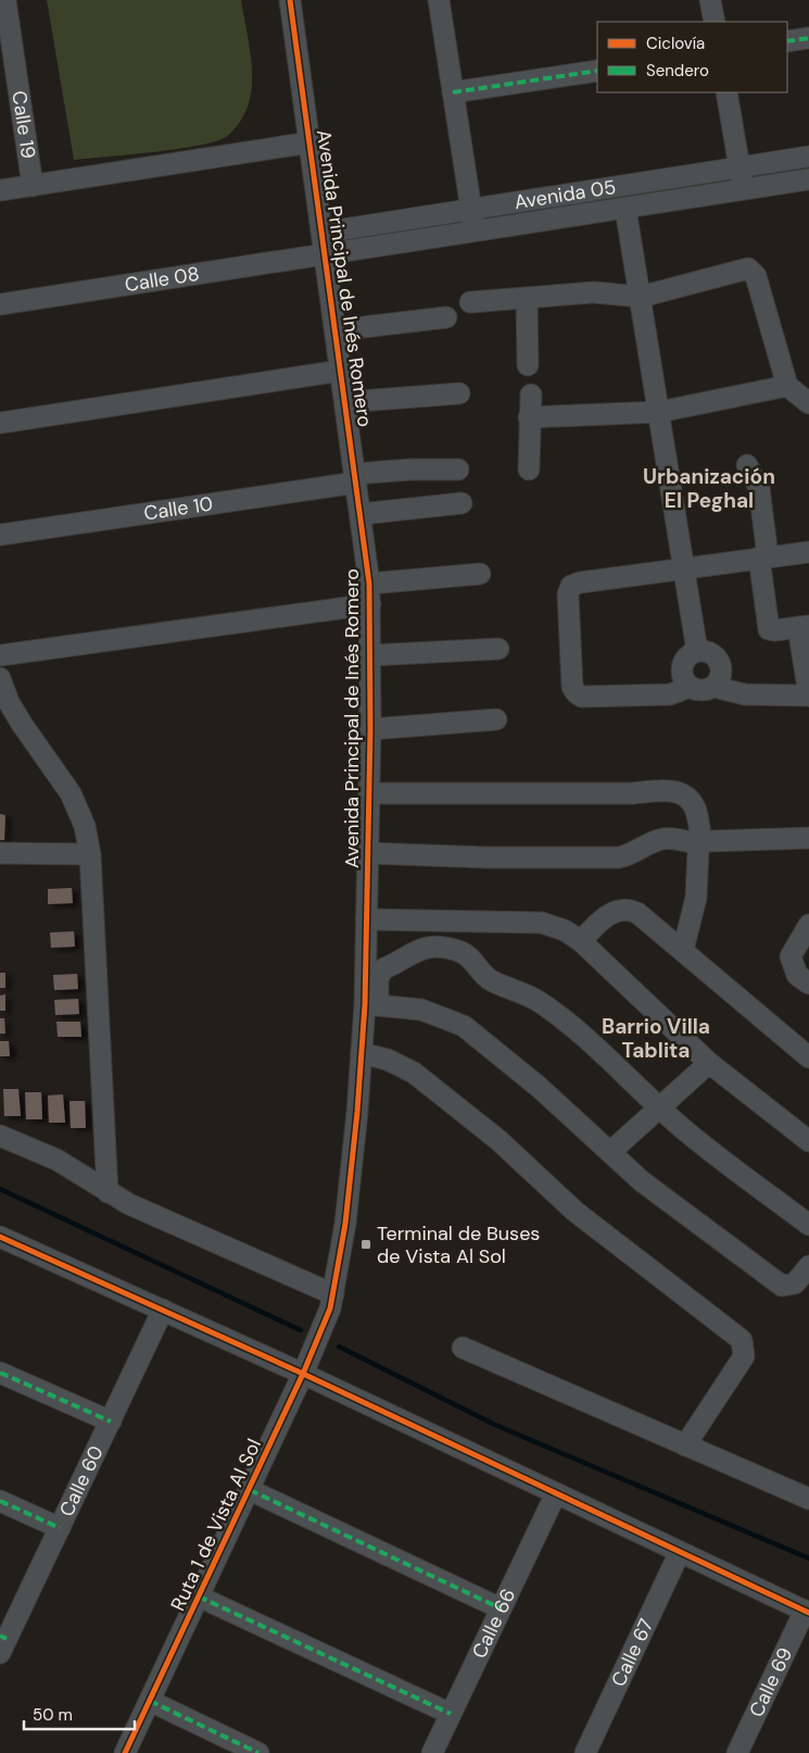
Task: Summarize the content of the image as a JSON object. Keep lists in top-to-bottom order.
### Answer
{
  "streets": {
    "street": [
      "Calle 19",
      "Avenida 05",
      "Avenida Principal de Inés Romero",
      "Calle 08",
      "Calle 10",
      "Calle 60",
      "Ruta 1 de Vista Al Sol",
      "Calle 66",
      "Calle 67",
      "Calle 69"
    ]
  },
  "crossings": [
    ["Avenida 05", "Avenida Principal de Inés Romero"],
    ["Avenida 05", "Calle 08"],
    ["Avenida Principal de Inés Romero", "Calle 08"],
    ["Avenida Principal de Inés Romero", "Calle 10"],
    ["Avenida Principal de Inés Romero", "Ruta 1 de Vista Al Sol"]
  ],
  "districts": ["Urbanización El Peghal", "Barrio Villa Tablita"],
  "places": {
    "transit": ["Terminal de Buses de Vista Al Sol"]
  },
  "legend": ["Ciclovía", "Sendero"],
  "scale_bar": "50 m"
}
